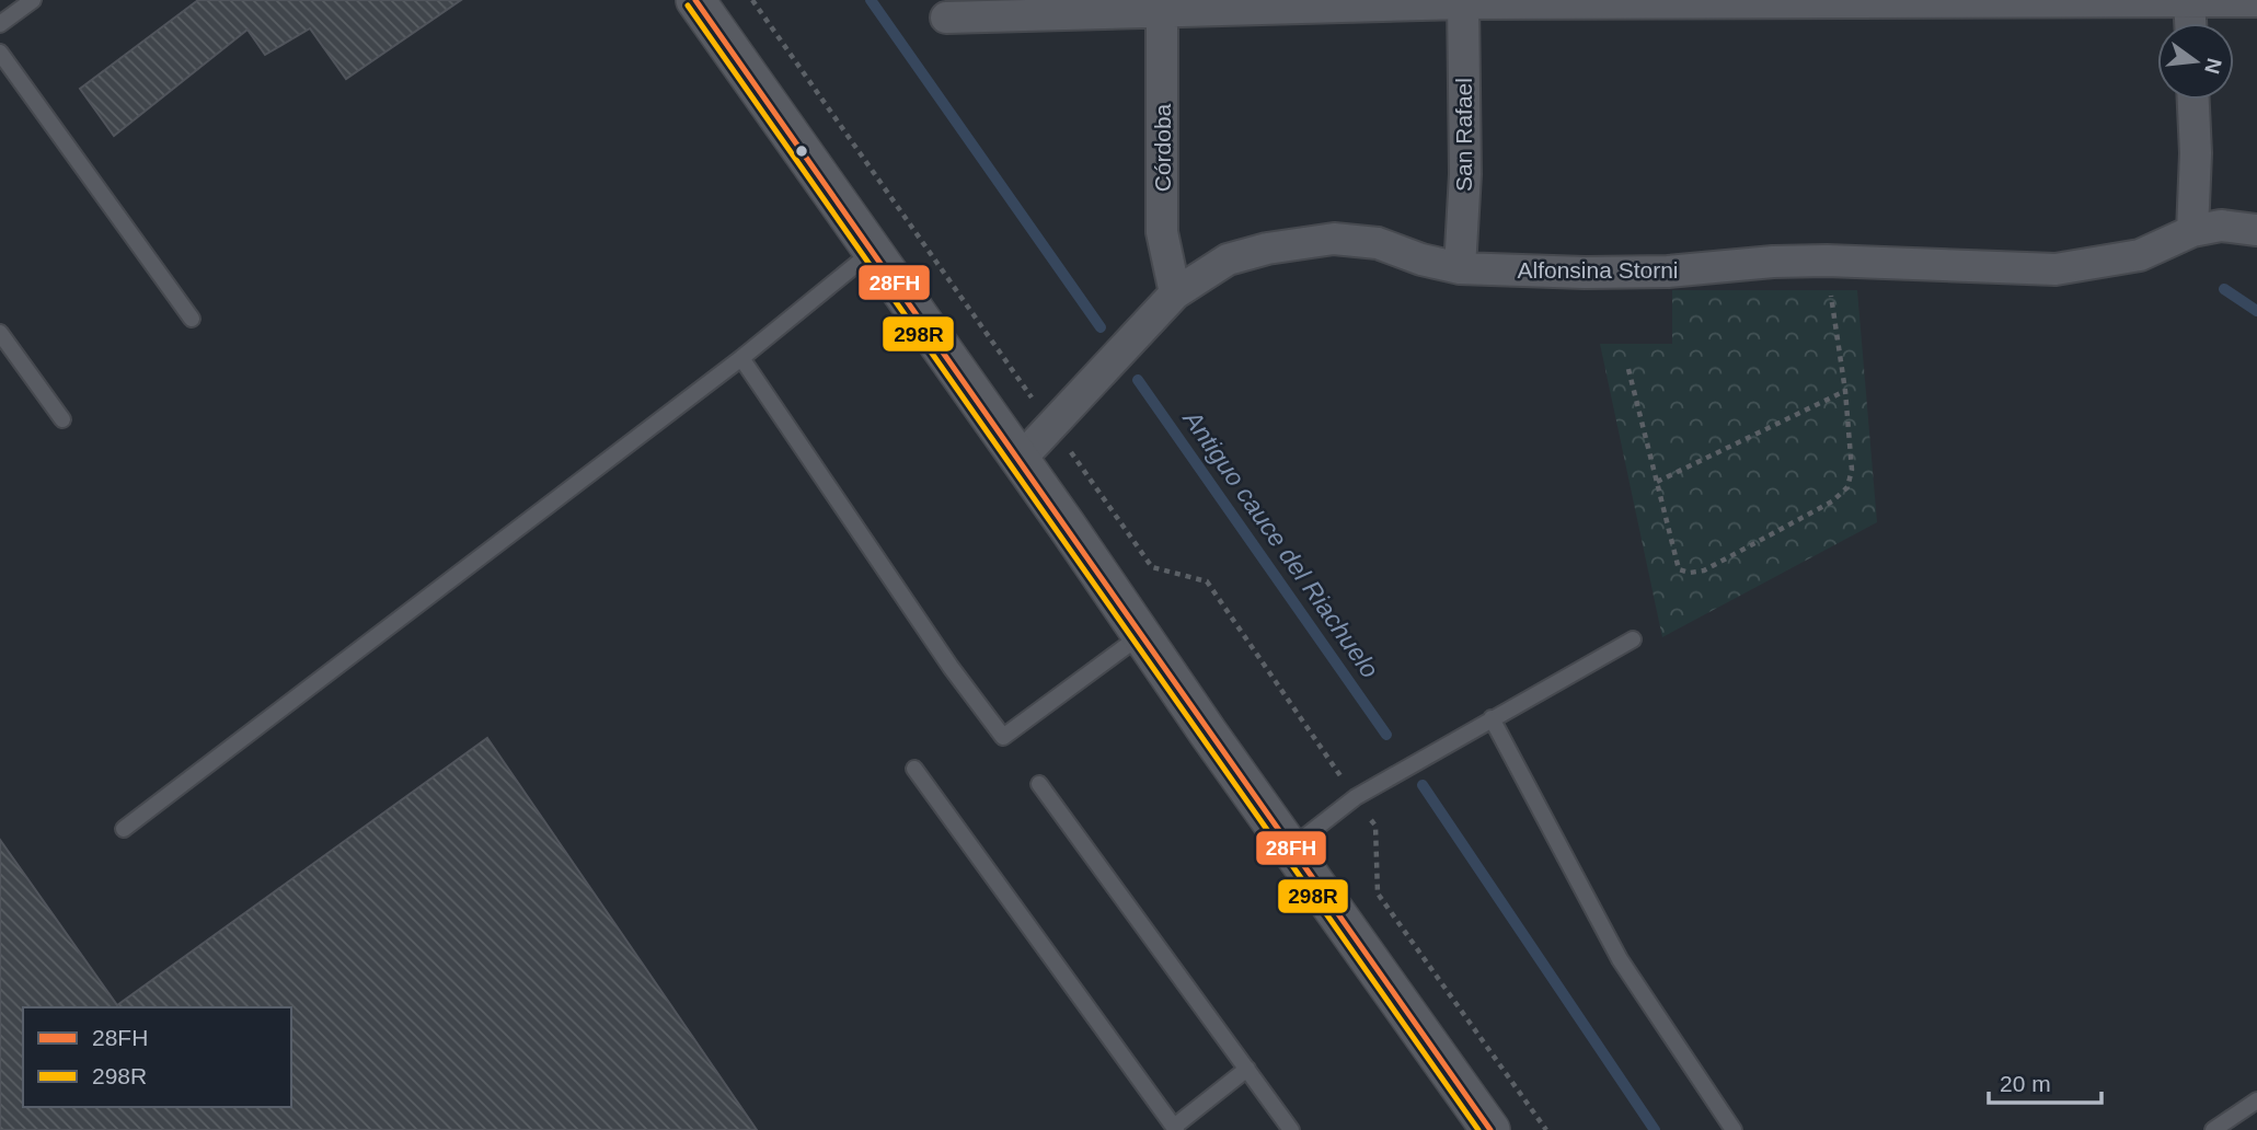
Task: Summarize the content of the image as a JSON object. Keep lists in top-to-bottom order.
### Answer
{
  "streets": {
    "street": ["San Rafael", "Córdoba", "Alfonsina Storni"]
  },
  "crossings": [
    ["San Rafael", "Alfonsina Storni"],
    ["Córdoba", "Alfonsina Storni"]
  ],
  "water": ["Antiguo cauce del Riachuelo"],
  "lines": ["transit line 28FH", "transit line 298R"],
  "legend": ["28FH", "298R"],
  "scale_bar": "20 m",
  "north": "right"
}
